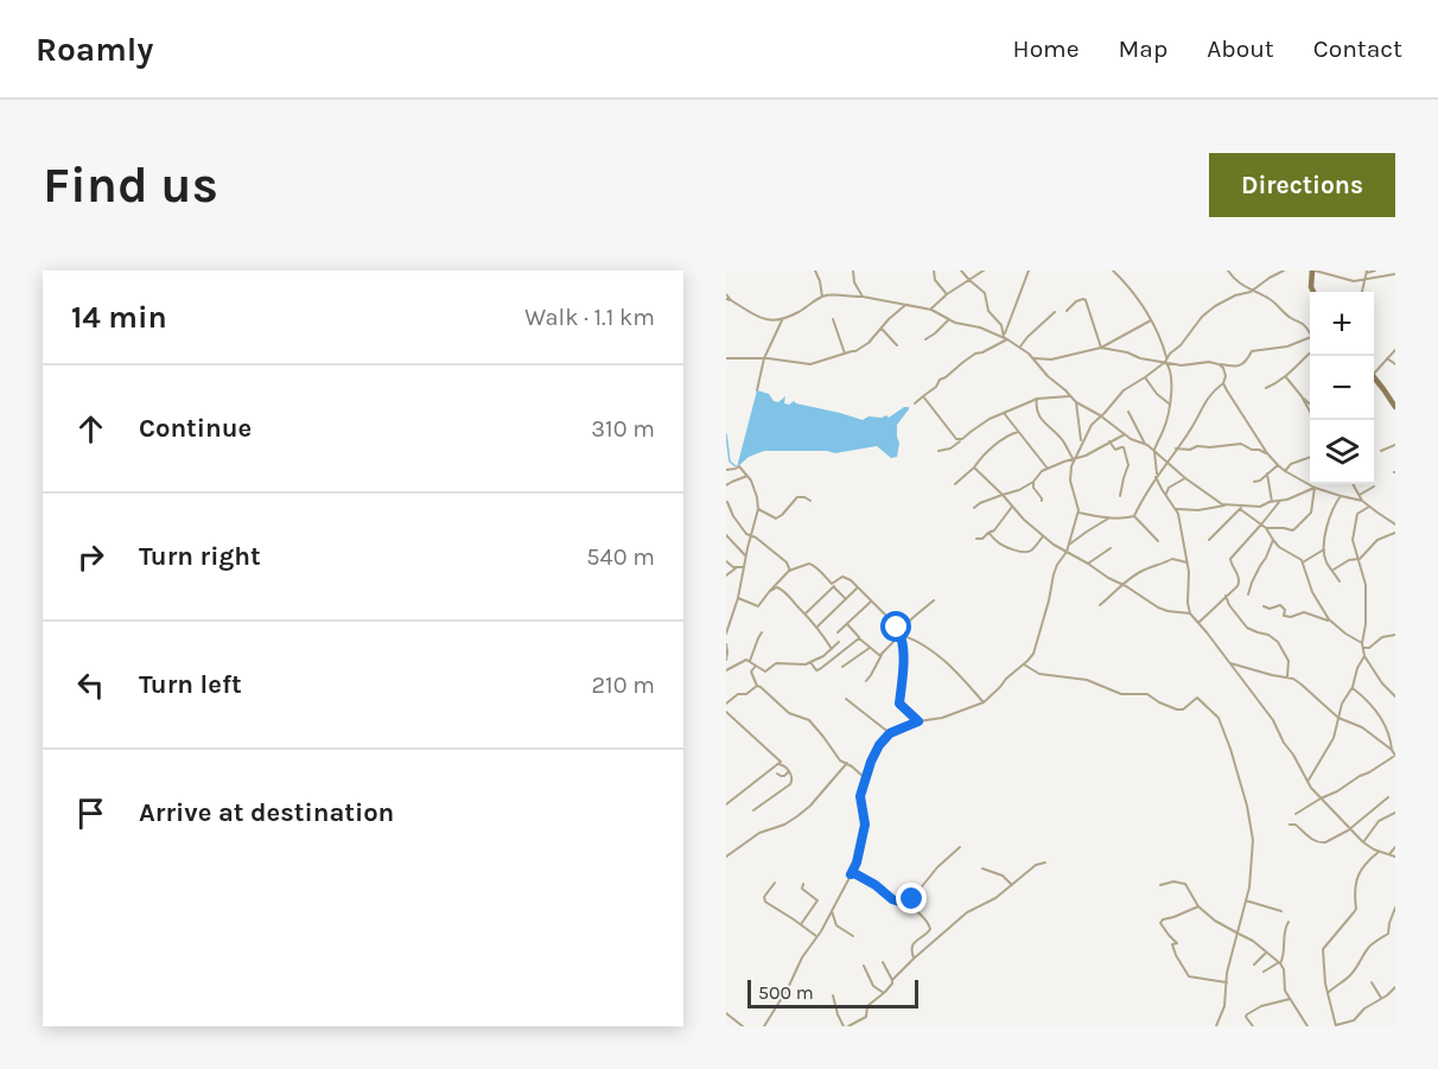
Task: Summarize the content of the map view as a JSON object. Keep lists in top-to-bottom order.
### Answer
{
  "scale_bar": "500 m",
  "page": {
    "header": "Roamly",
    "nav": [
      "Home",
      "Map",
      "About",
      "Contact"
    ],
    "buttons": "Directions",
    "title": "Find us",
    "heading": ["14 min", "Walk · 1.1 km"],
    "map_buttons": ["+", "−"],
    "list": [
      ["Continue", "310 m"],
      ["Turn right", "540 m"],
      ["Turn left", "210 m"],
      "Arrive at destination"
    ],
    "scale": "500 m"
  }
}
